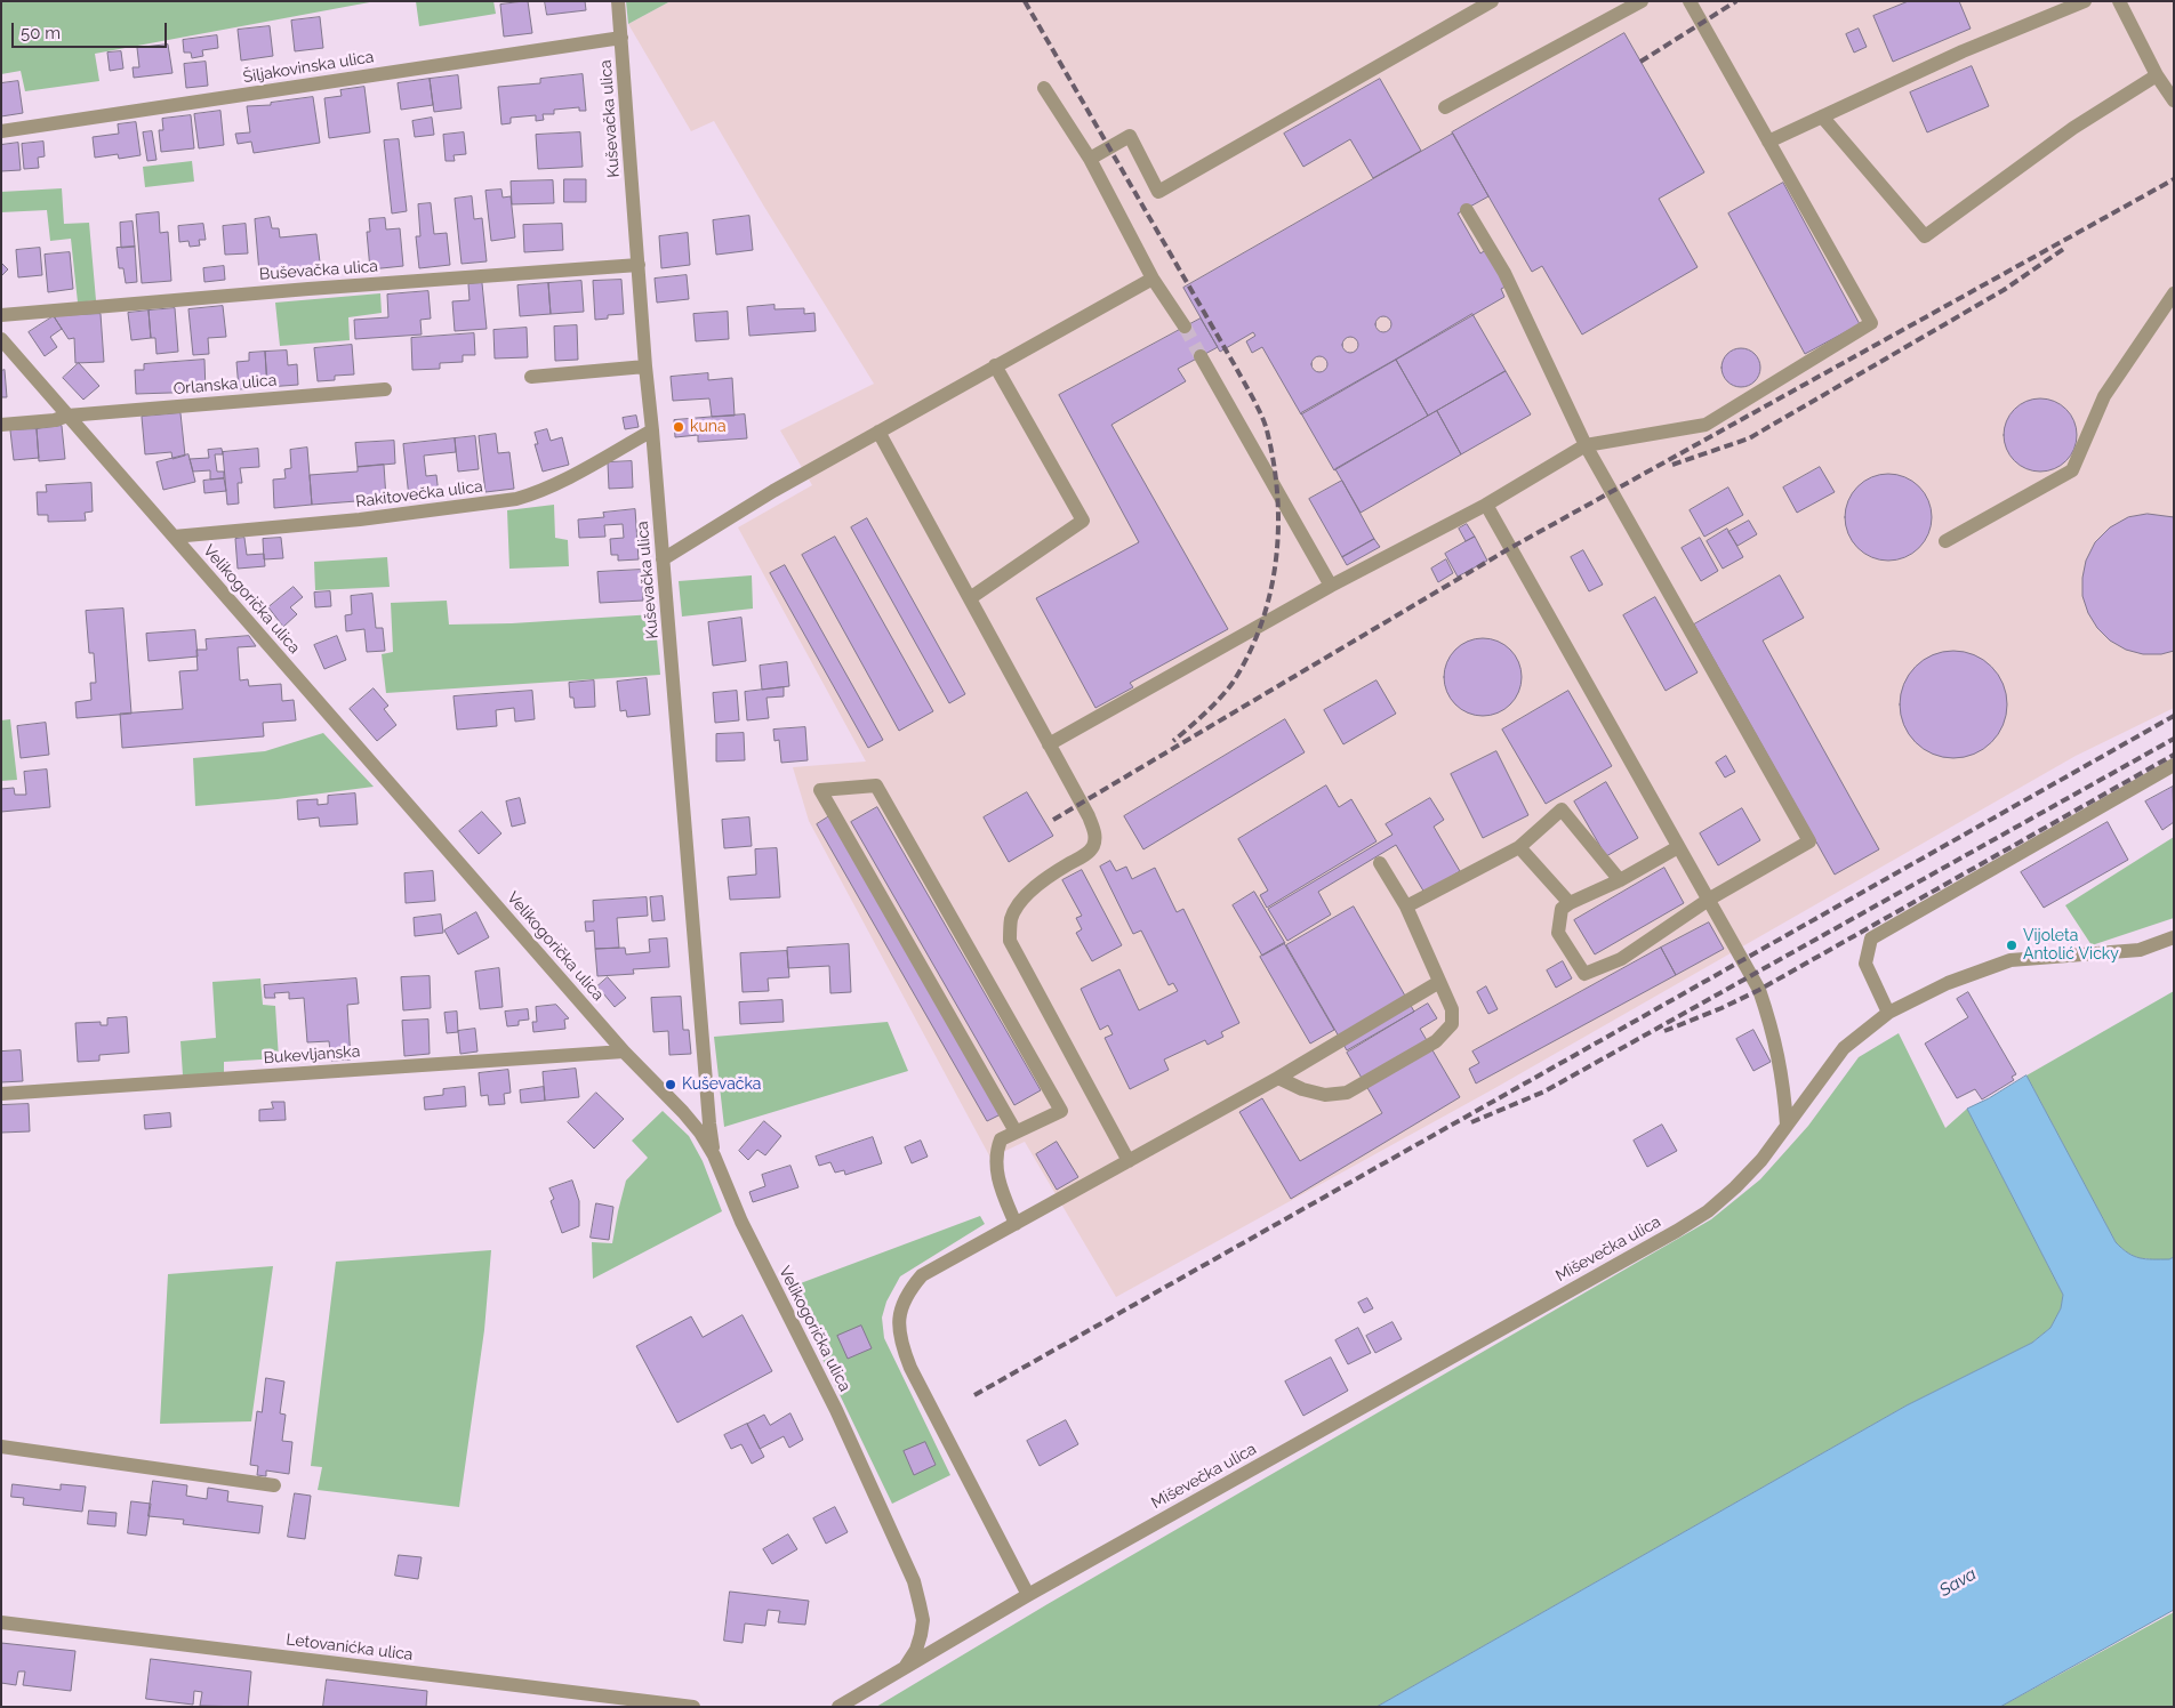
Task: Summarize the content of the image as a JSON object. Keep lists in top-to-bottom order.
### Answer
{
  "streets": {
    "street": [
      "Šiljakovinska ulica",
      "Kuševačka ulica",
      "Buševačka ulica",
      "Orlanska ulica",
      "Rakitovečka ulica",
      "Velikogorička ulica",
      "Bukevljanska",
      "Miševečka ulica",
      "Letovanićka ulica"
    ]
  },
  "crossings": [
    ["Šiljakovinska ulica", "Kuševačka ulica"],
    ["Kuševačka ulica", "Buševačka ulica"],
    ["Kuševačka ulica", "Rakitovečka ulica"],
    ["Kuševačka ulica", "Velikogorička ulica"],
    ["Orlanska ulica", "Velikogorička ulica"],
    ["Rakitovečka ulica", "Velikogorička ulica"],
    ["Velikogorička ulica", "Bukevljanska"],
    ["Velikogorička ulica", "Miševečka ulica"]
  ],
  "water": ["Sava"],
  "places": ["kuna", "Vijoleta Antolić Vicky", "Kuševačka"],
  "scale_bar": "50 m"
}
